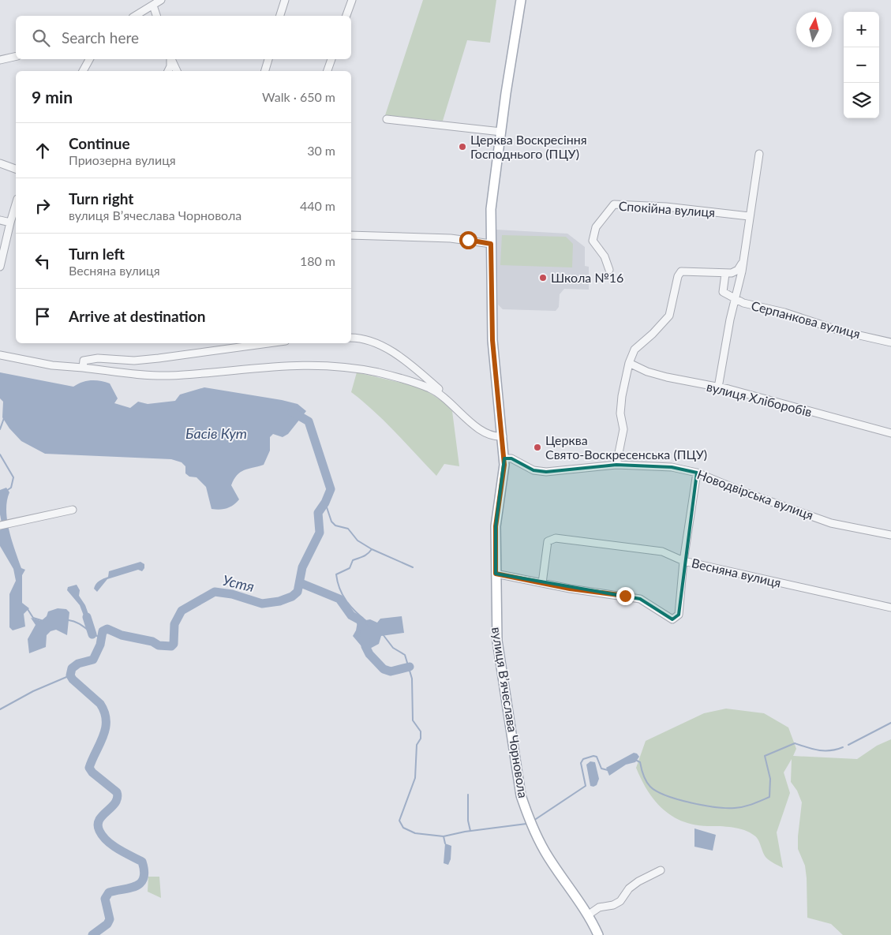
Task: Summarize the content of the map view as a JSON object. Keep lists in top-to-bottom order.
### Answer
{
  "streets": {
    "main road": ["вулиця Вʼячеслава Чорновола"],
    "street": [
      "Спокійна вулиця",
      "Серпанкова вулиця",
      "вулиця Хліборобів",
      "Новодвірська вулиця",
      "Весняна вулиця"
    ]
  },
  "crossings": [
    ["Новодвірська вулиця", "вулиця Вʼячеслава Чорновола"],
    ["Весняна вулиця", "вулиця Вʼячеслава Чорновола"]
  ],
  "water": ["Басів Кут", "Устя"],
  "places": ["Церква Воскресіння Господнього (ПЦУ)", "Школа №16", "Церква Свято-Воскресенська (ПЦУ)"],
  "north": "top",
  "page": {
    "map_buttons": ["+", "−"],
    "search": "Search here",
    "heading": ["9 min", "Walk · 650 m"],
    "list": [
      ["Continue", "Приозерна вулиця", "30 m"],
      ["Turn right", "вулиця Вʼячеслава Чорновола", "440 m"],
      ["Turn left", "Весняна вулиця", "180 m"],
      "Arrive at destination"
    ]
  }
}
